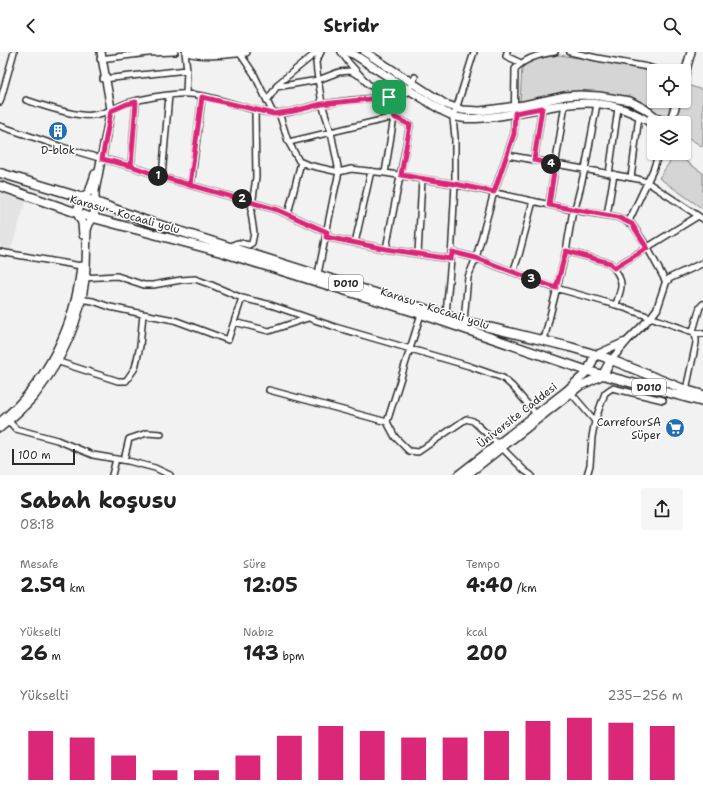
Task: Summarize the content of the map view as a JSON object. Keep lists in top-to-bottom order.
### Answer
{
  "streets": {
    "highway": ["Karasu - Kocaali yolu", "D010"],
    "main road": ["Üniversite Caddesi"]
  },
  "crossings": [
    ["Karasu - Kocaali yolu", "D010"],
    ["Karasu - Kocaali yolu", "Üniversite Caddesi"]
  ],
  "places": {
    "building": ["D-blok"],
    "supermarket": ["CarrefourSA Süper"]
  },
  "scale_bar": "100 m",
  "page": {
    "header": "Stridr",
    "pins": [
      "4",
      "1",
      "2",
      "3"
    ],
    "scale": "100 m",
    "heading": ["Sabah koşusu", "08:18"],
    "stats": [
      ["Mesafe", "2.59 km"],
      ["Süre", "12:05"],
      ["Tempo", "4:40 /km"],
      ["Yükselti", "26 m"],
      ["Nabız", "143 bpm"],
      ["kcal", "200"]
    ],
    "chart": ["Yükselti", "235–256 m"]
  }
}
